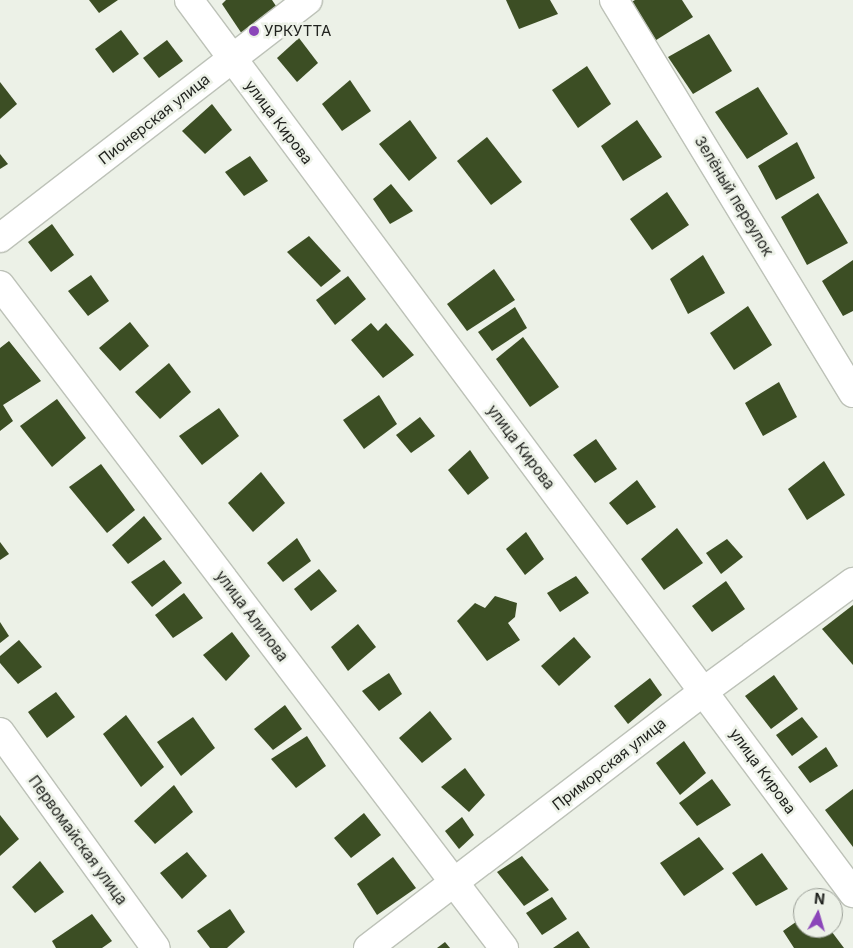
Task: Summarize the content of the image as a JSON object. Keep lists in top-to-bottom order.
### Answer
{
  "streets": {
    "street": [
      "Пионерская улица",
      "улица Кирова",
      "Зелёный переулок",
      "улица Алилова",
      "Приморская улица",
      "Первомайская улица"
    ]
  },
  "crossings": [
    ["Пионерская улица", "улица Кирова"],
    ["улица Кирова", "Приморская улица"],
    ["улица Алилова", "Приморская улица"]
  ],
  "places": ["УРКУТТА"],
  "north": "top"
}
